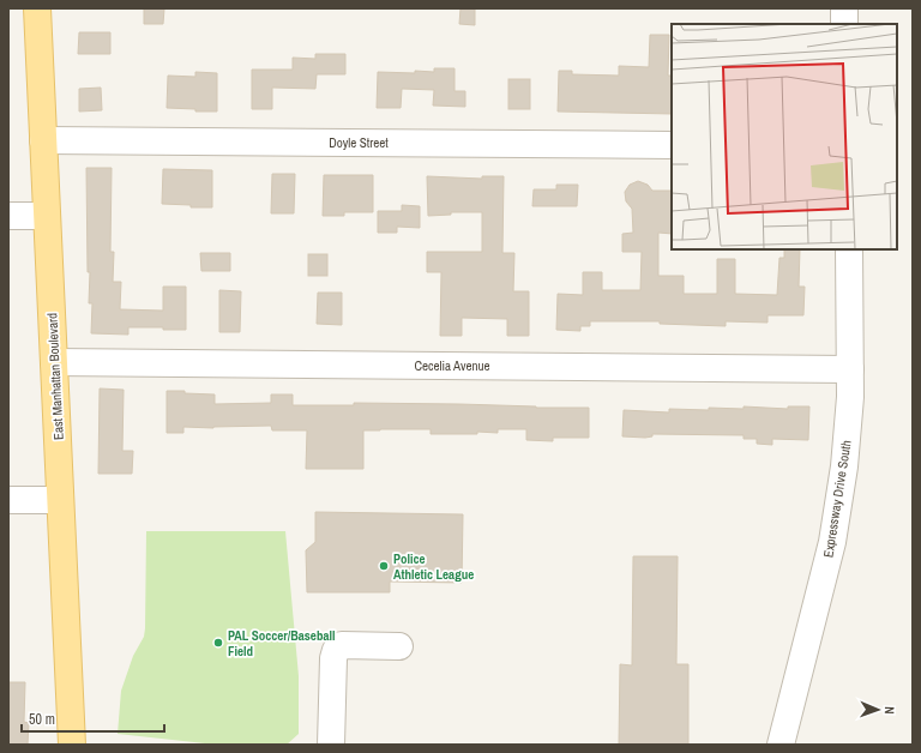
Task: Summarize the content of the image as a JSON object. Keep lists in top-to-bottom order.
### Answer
{
  "streets": {
    "main road": ["East Manhattan Boulevard"],
    "street": ["Doyle Street", "Cecelia Avenue", "Expressway Drive South"]
  },
  "crossings": [
    ["Doyle Street", "East Manhattan Boulevard"],
    ["Cecelia Avenue", "East Manhattan Boulevard"],
    ["Cecelia Avenue", "Expressway Drive South"]
  ],
  "places": ["Police Athletic League", "PAL Soccer/Baseball Field"],
  "scale_bar": "50 m",
  "north": "right"
}
